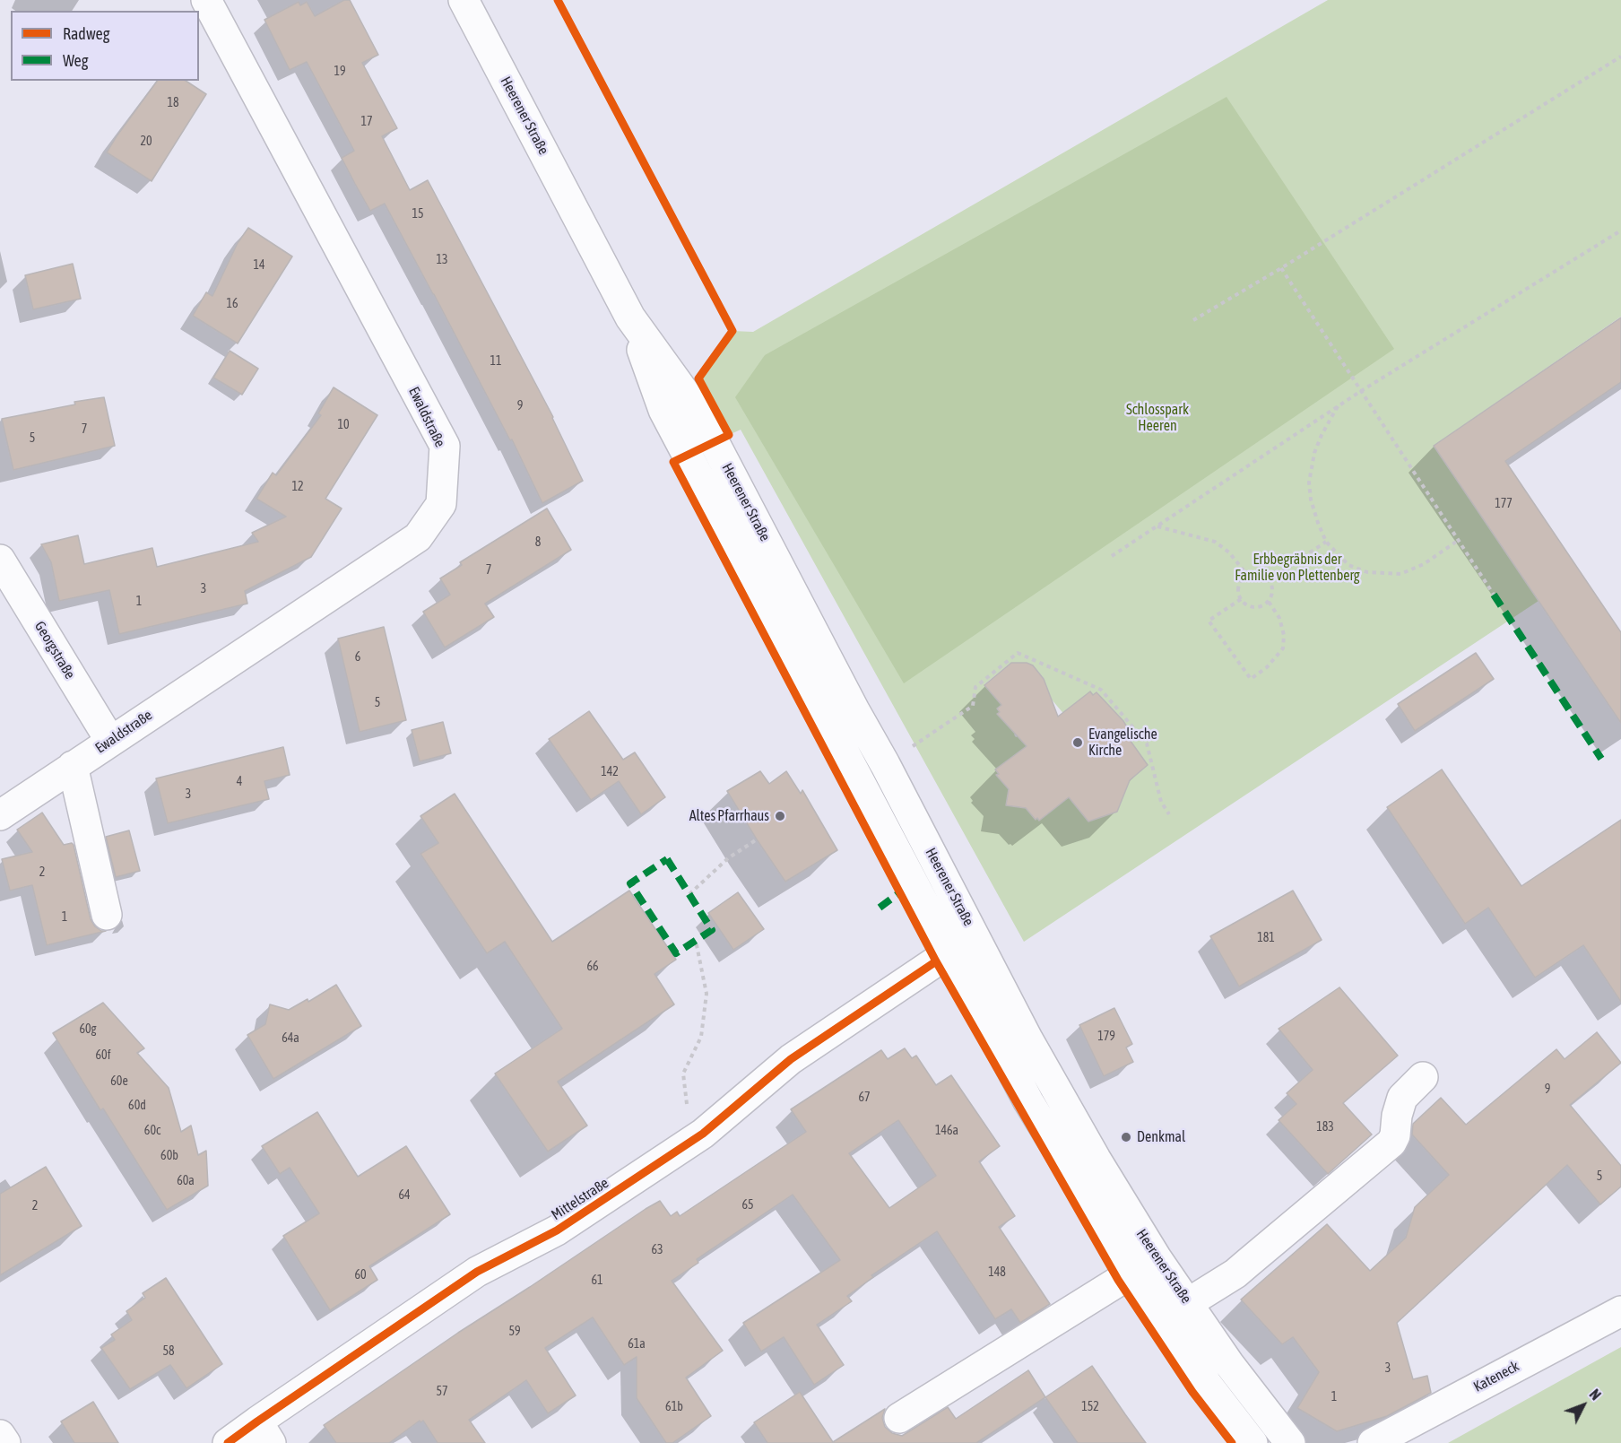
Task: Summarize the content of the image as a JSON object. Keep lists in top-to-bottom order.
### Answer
{
  "streets": {
    "main road": [
      "Heerener Straße",
      "Ewaldstraße",
      "Georgstraße",
      "Mittelstraße",
      "Kateneck"
    ]
  },
  "crossings": [
    ["Heerener Straße", "Mittelstraße"],
    ["Ewaldstraße", "Georgstraße"]
  ],
  "parks": ["Schlosspark Heeren", "Erbbegräbnis der Familie von Plettenberg"],
  "places": ["Evangelische Kirche", "Altes Pfarrhaus", "Denkmal"],
  "house_numbers": [
    "19",
    "18",
    "17",
    "20",
    "15",
    "13",
    "14",
    "16",
    "11",
    "9",
    "10",
    "7",
    "5",
    "12",
    "177",
    "8",
    "7",
    "3",
    "1",
    "6",
    "5",
    "142",
    "4",
    "3",
    "2",
    "1",
    "181",
    "66",
    "60g",
    "179",
    "64a",
    "60f",
    "60e",
    "9",
    "67",
    "60d",
    "183",
    "60c",
    "146a",
    "60b",
    "5",
    "60a",
    "64",
    "65",
    "2",
    "63",
    "148",
    "60",
    "61",
    "59",
    "61a",
    "58",
    "3",
    "57",
    "1",
    "61b",
    "152"
  ],
  "legend": ["Radweg", "Weg"],
  "north": "top right"
}
